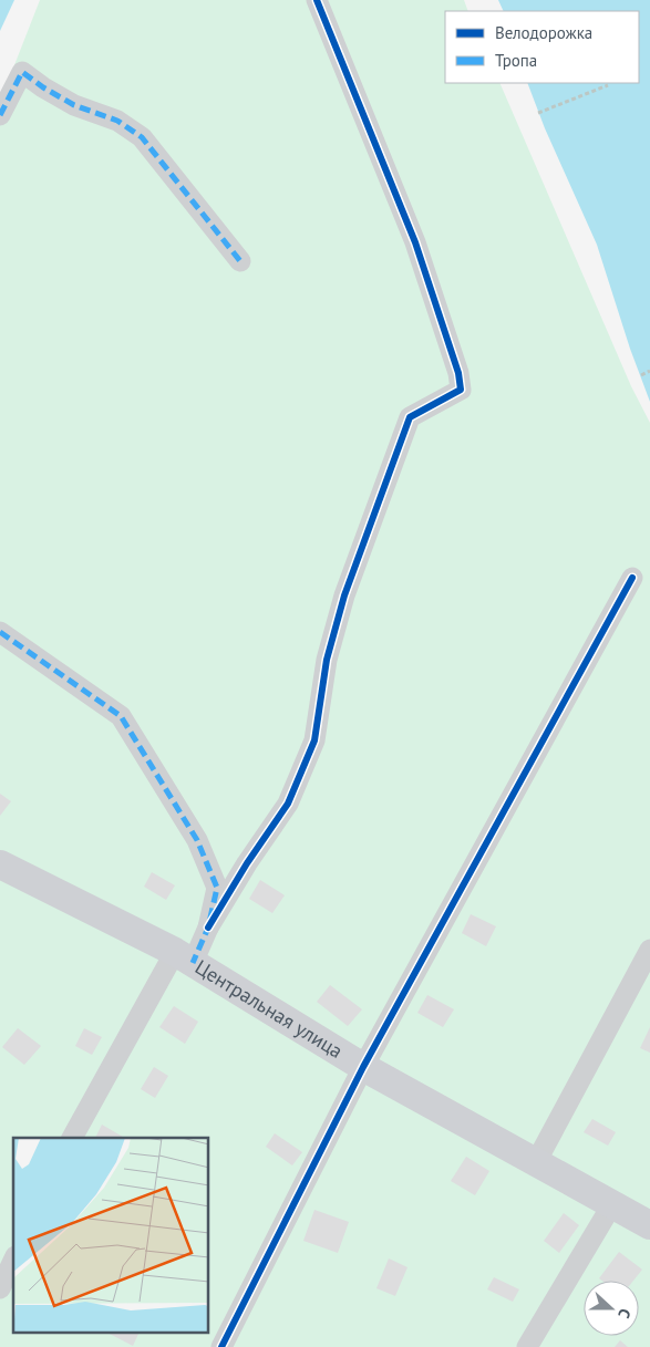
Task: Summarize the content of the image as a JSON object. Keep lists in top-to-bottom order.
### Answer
{
  "streets": {
    "street": ["Центральная улица"]
  },
  "legend": ["Велодорожка", "Тропа"],
  "north": "right"
}
